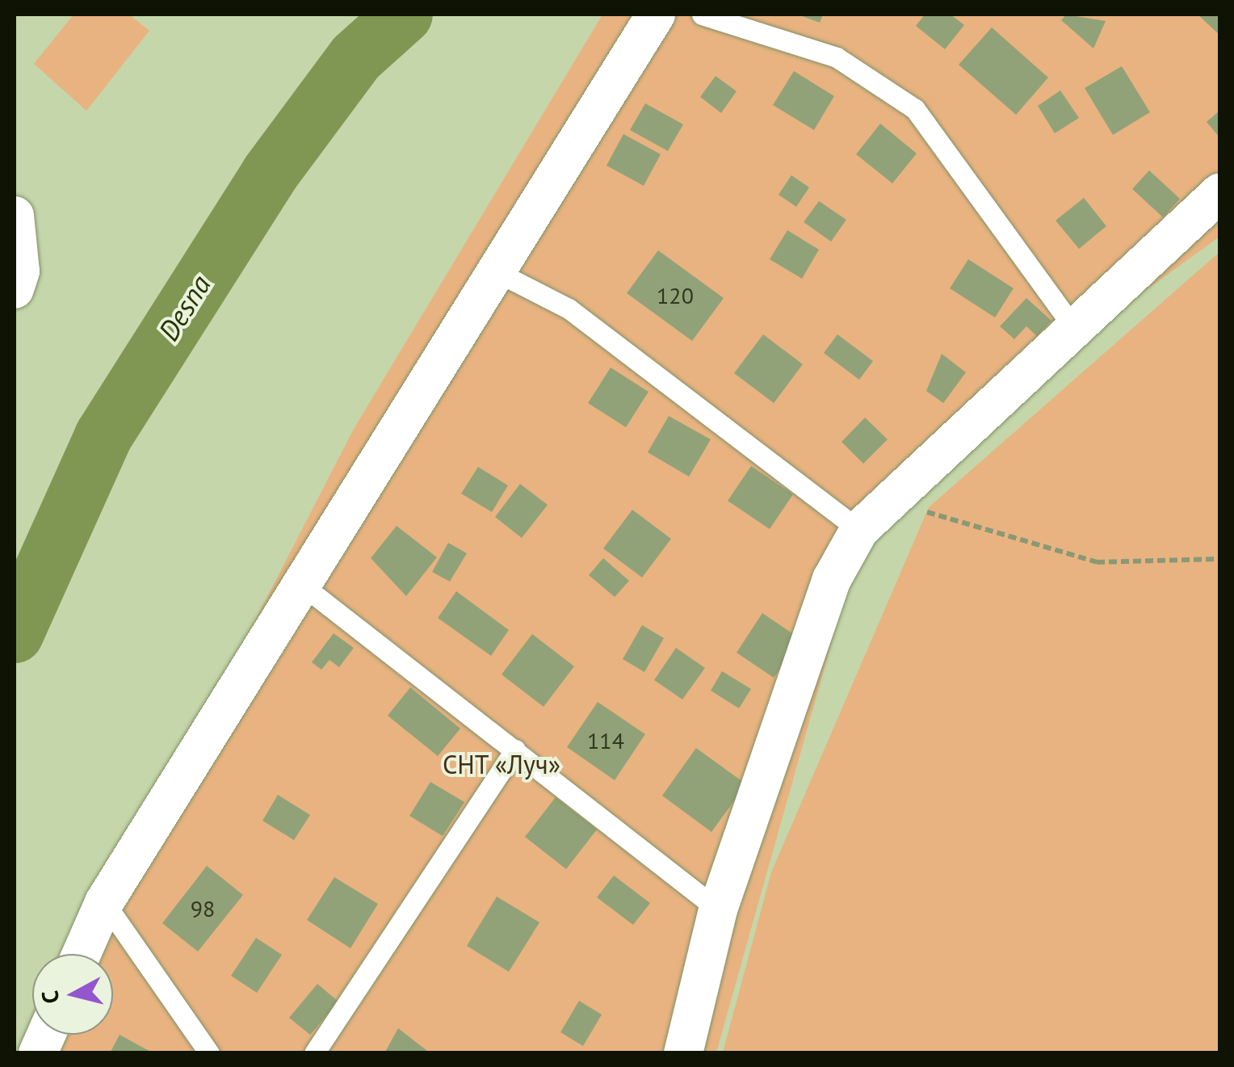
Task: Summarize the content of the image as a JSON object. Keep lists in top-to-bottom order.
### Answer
{
  "water": ["Desna"],
  "parks": ["СНТ «Луч»"],
  "house_numbers": ["120", "114", "98"],
  "north": "left"
}
